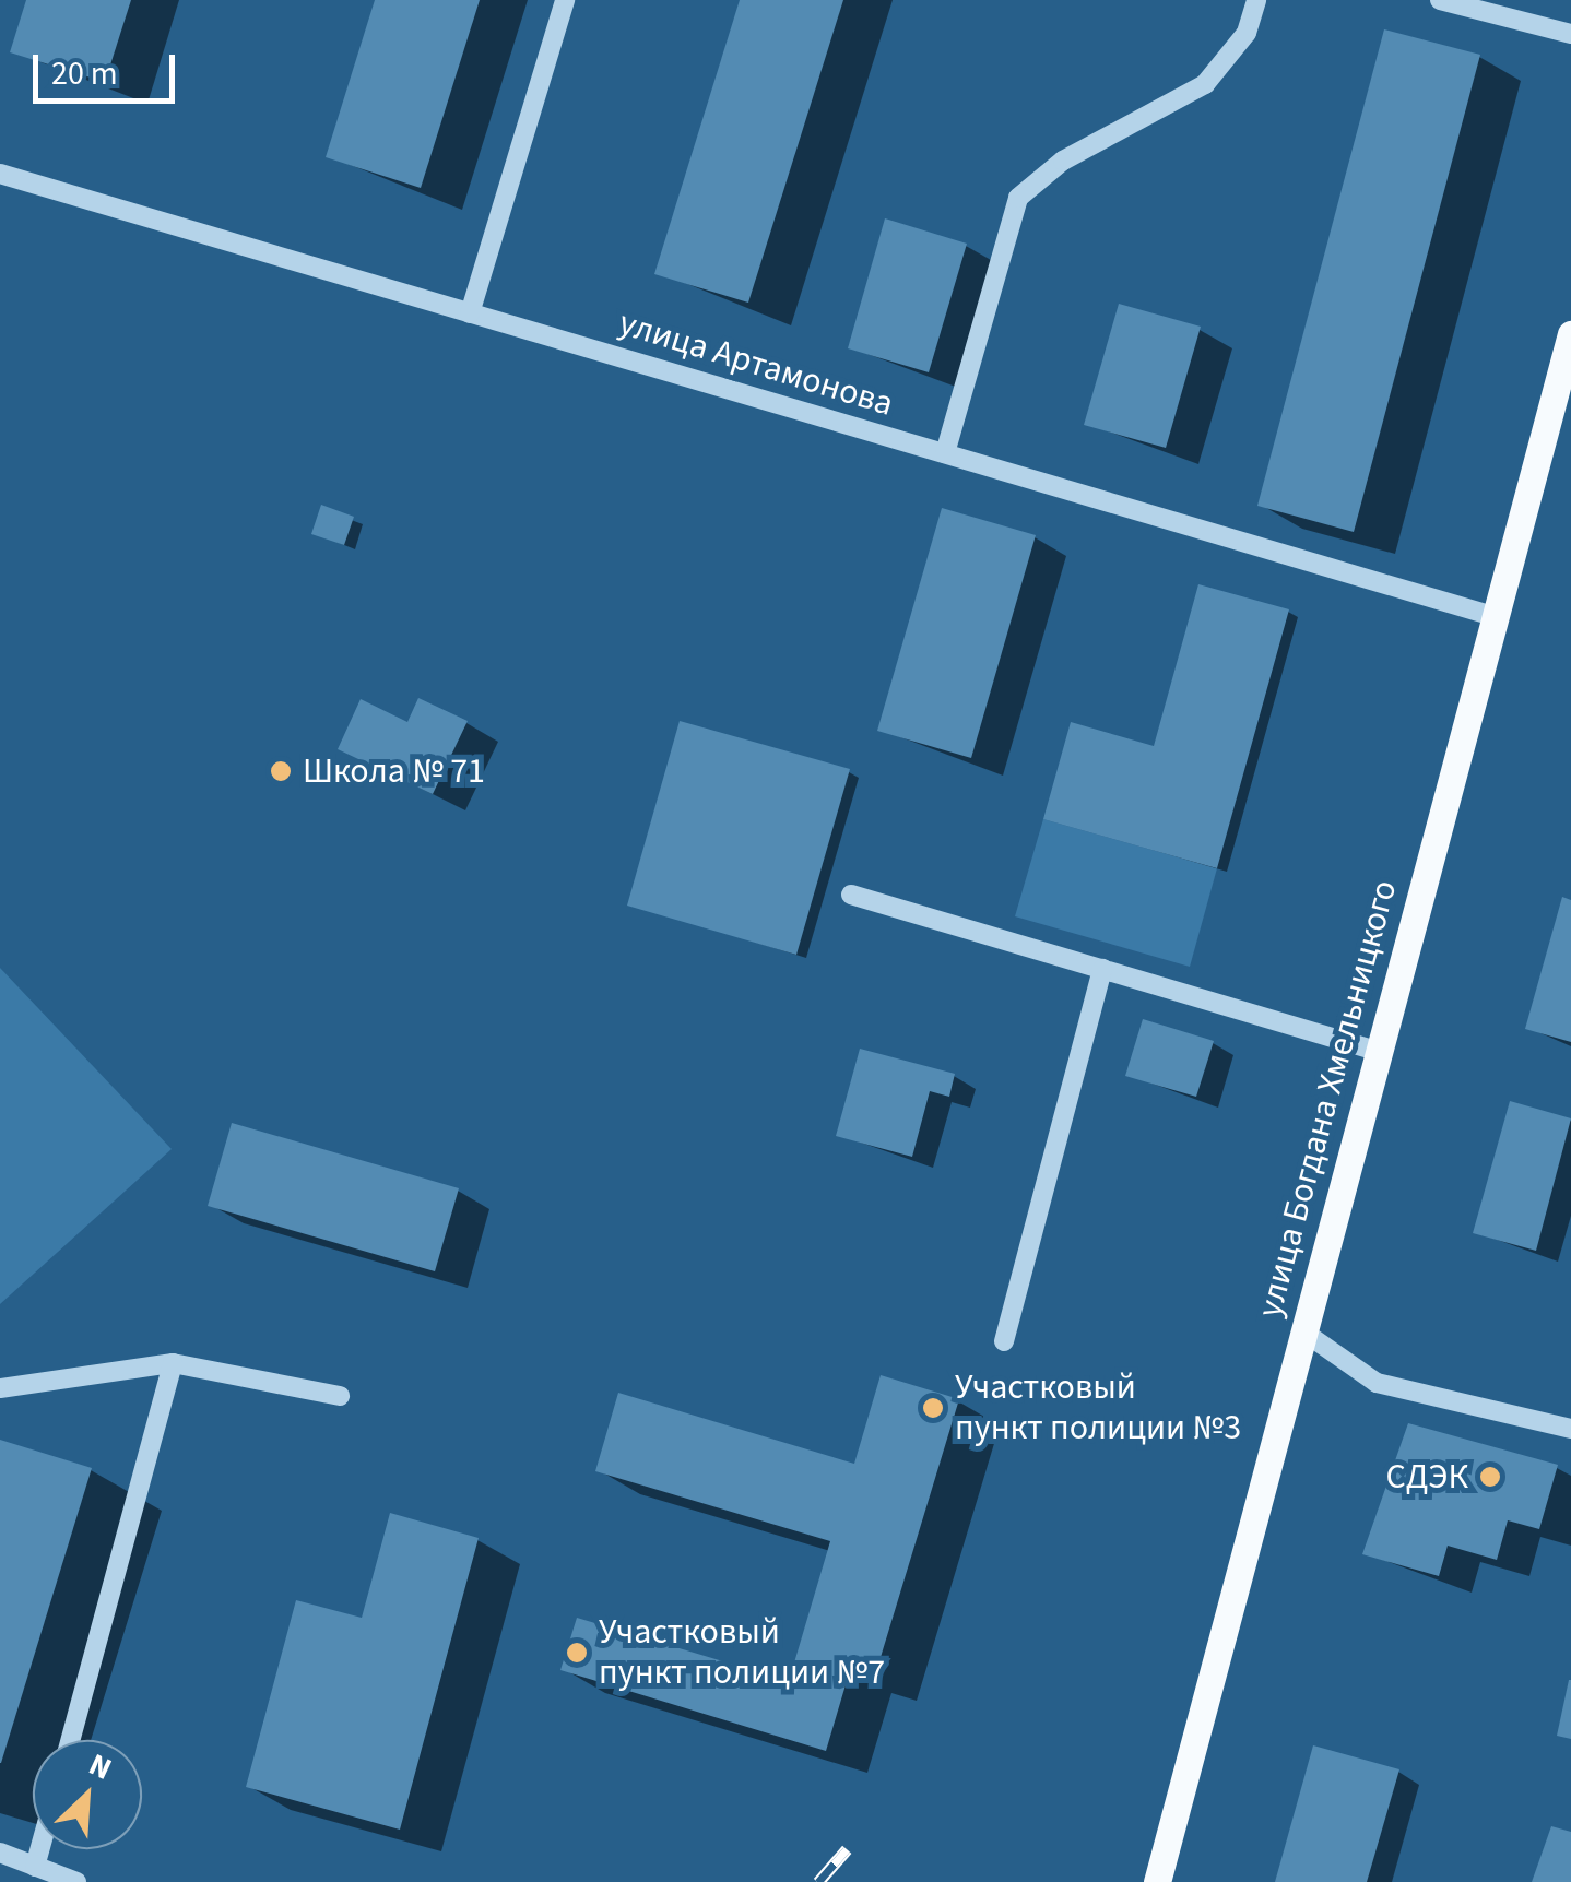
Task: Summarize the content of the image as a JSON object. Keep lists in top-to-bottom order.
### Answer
{
  "streets": {
    "main road": ["улица Богдана Хмельницкого"],
    "street": ["улица Артамонова"]
  },
  "crossings": [
    ["улица Артамонова", "улица Богдана Хмельницкого"]
  ],
  "places": [
    "Школа № 71",
    "Участковый пункт полиции №3",
    "СДЭК",
    "Участковый пункт полиции №7"
  ],
  "scale_bar": "20 m",
  "north": "top right"
}
